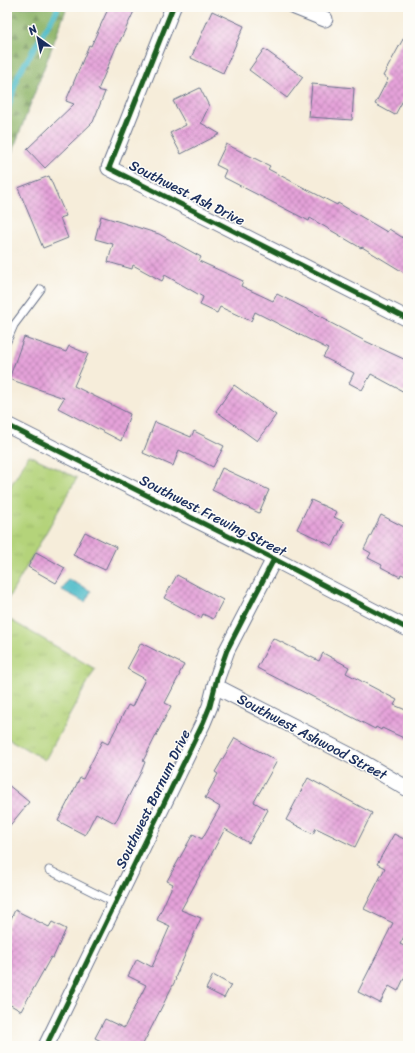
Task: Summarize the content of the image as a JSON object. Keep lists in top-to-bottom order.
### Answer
{
  "streets": {
    "street": [
      "Southwest Ash Drive",
      "Southwest Frewing Street",
      "Southwest Ashwood Street",
      "Southwest Barnum Drive"
    ]
  },
  "crossings": [
    ["Southwest Frewing Street", "Southwest Barnum Drive"],
    ["Southwest Ashwood Street", "Southwest Barnum Drive"]
  ],
  "north": "top left"
}
